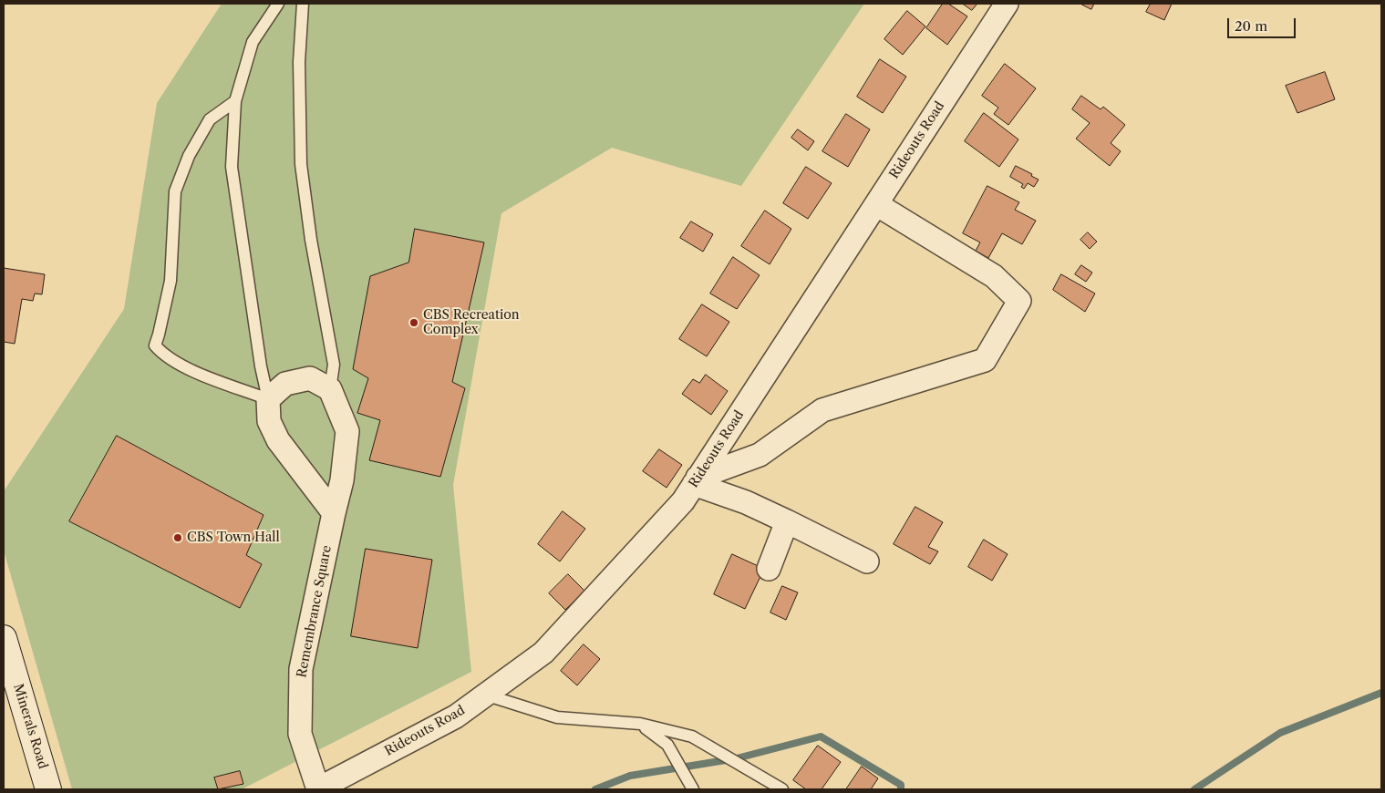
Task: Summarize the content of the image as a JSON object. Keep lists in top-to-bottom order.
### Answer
{
  "streets": {
    "street": ["Rideouts Road", "Remembrance Square", "Minerals Road"]
  },
  "crossings": [
    ["Rideouts Road", "Remembrance Square"]
  ],
  "places": ["CBS Recreation Complex", "CBS Town Hall"],
  "scale_bar": "20 m"
}
